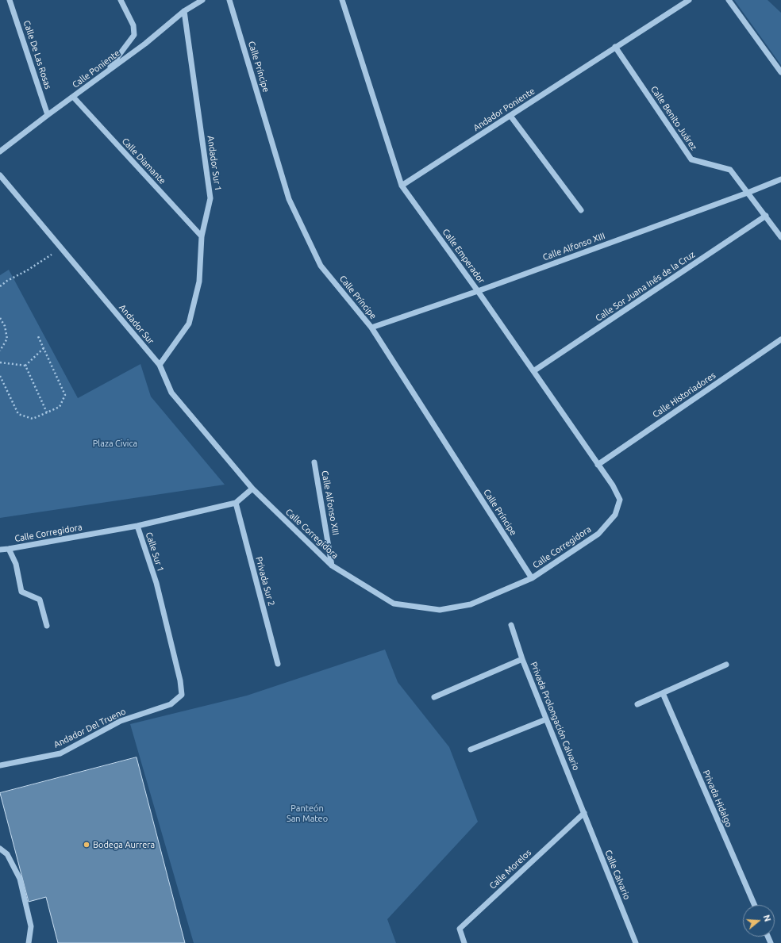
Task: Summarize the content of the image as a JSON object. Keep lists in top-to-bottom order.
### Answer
{
  "streets": {
    "street": [
      "Calle De Las Rosas",
      "Calle Príncipe",
      "Calle Poniente",
      "Andador Poniente",
      "Calle Benito Juárez",
      "Calle Diamante",
      "Andador Sur 1",
      "Calle Alfonso XIII",
      "Calle Emperador",
      "Calle Sor Juana Inés de la Cruz",
      "Andador Sur",
      "Calle Historiadores",
      "Calle Corregidora",
      "Calle Sur 1",
      "Privada Sur 2",
      "Privada Prolongación Calvario",
      "Andador Del Trueno",
      "Privada Hidalgo",
      "Calle Morelos",
      "Calle Calvario"
    ]
  },
  "crossings": [
    ["Calle De Las Rosas", "Calle Poniente"],
    ["Calle Príncipe", "Calle Alfonso XIII"],
    ["Calle Príncipe", "Calle Corregidora"],
    ["Calle Poniente", "Calle Diamante"],
    ["Calle Poniente", "Andador Sur 1"],
    ["Andador Poniente", "Calle Benito Juárez"],
    ["Andador Poniente", "Calle Emperador"],
    ["Calle Benito Juárez", "Calle Alfonso XIII"],
    ["Calle Benito Juárez", "Calle Sor Juana Inés de la Cruz"],
    ["Calle Diamante", "Andador Sur 1"],
    ["Andador Sur 1", "Andador Sur"],
    ["Calle Alfonso XIII", "Calle Emperador"],
    ["Calle Alfonso XIII", "Calle Corregidora"],
    ["Calle Emperador", "Calle Sor Juana Inés de la Cruz"],
    ["Calle Emperador", "Calle Historiadores"],
    ["Calle Emperador", "Calle Corregidora"],
    ["Andador Sur", "Calle Corregidora"],
    ["Calle Corregidora", "Calle Sur 1"],
    ["Calle Corregidora", "Privada Sur 2"],
    ["Calle Sur 1", "Andador Del Trueno"],
    ["Privada Prolongación Calvario", "Calle Morelos"],
    ["Privada Prolongación Calvario", "Calle Calvario"],
    ["Calle Morelos", "Calle Calvario"]
  ],
  "parks": ["Plaza Civica", "Panteón San Mateo"],
  "places": ["Bodega Aurrera"],
  "north": "right"
}
